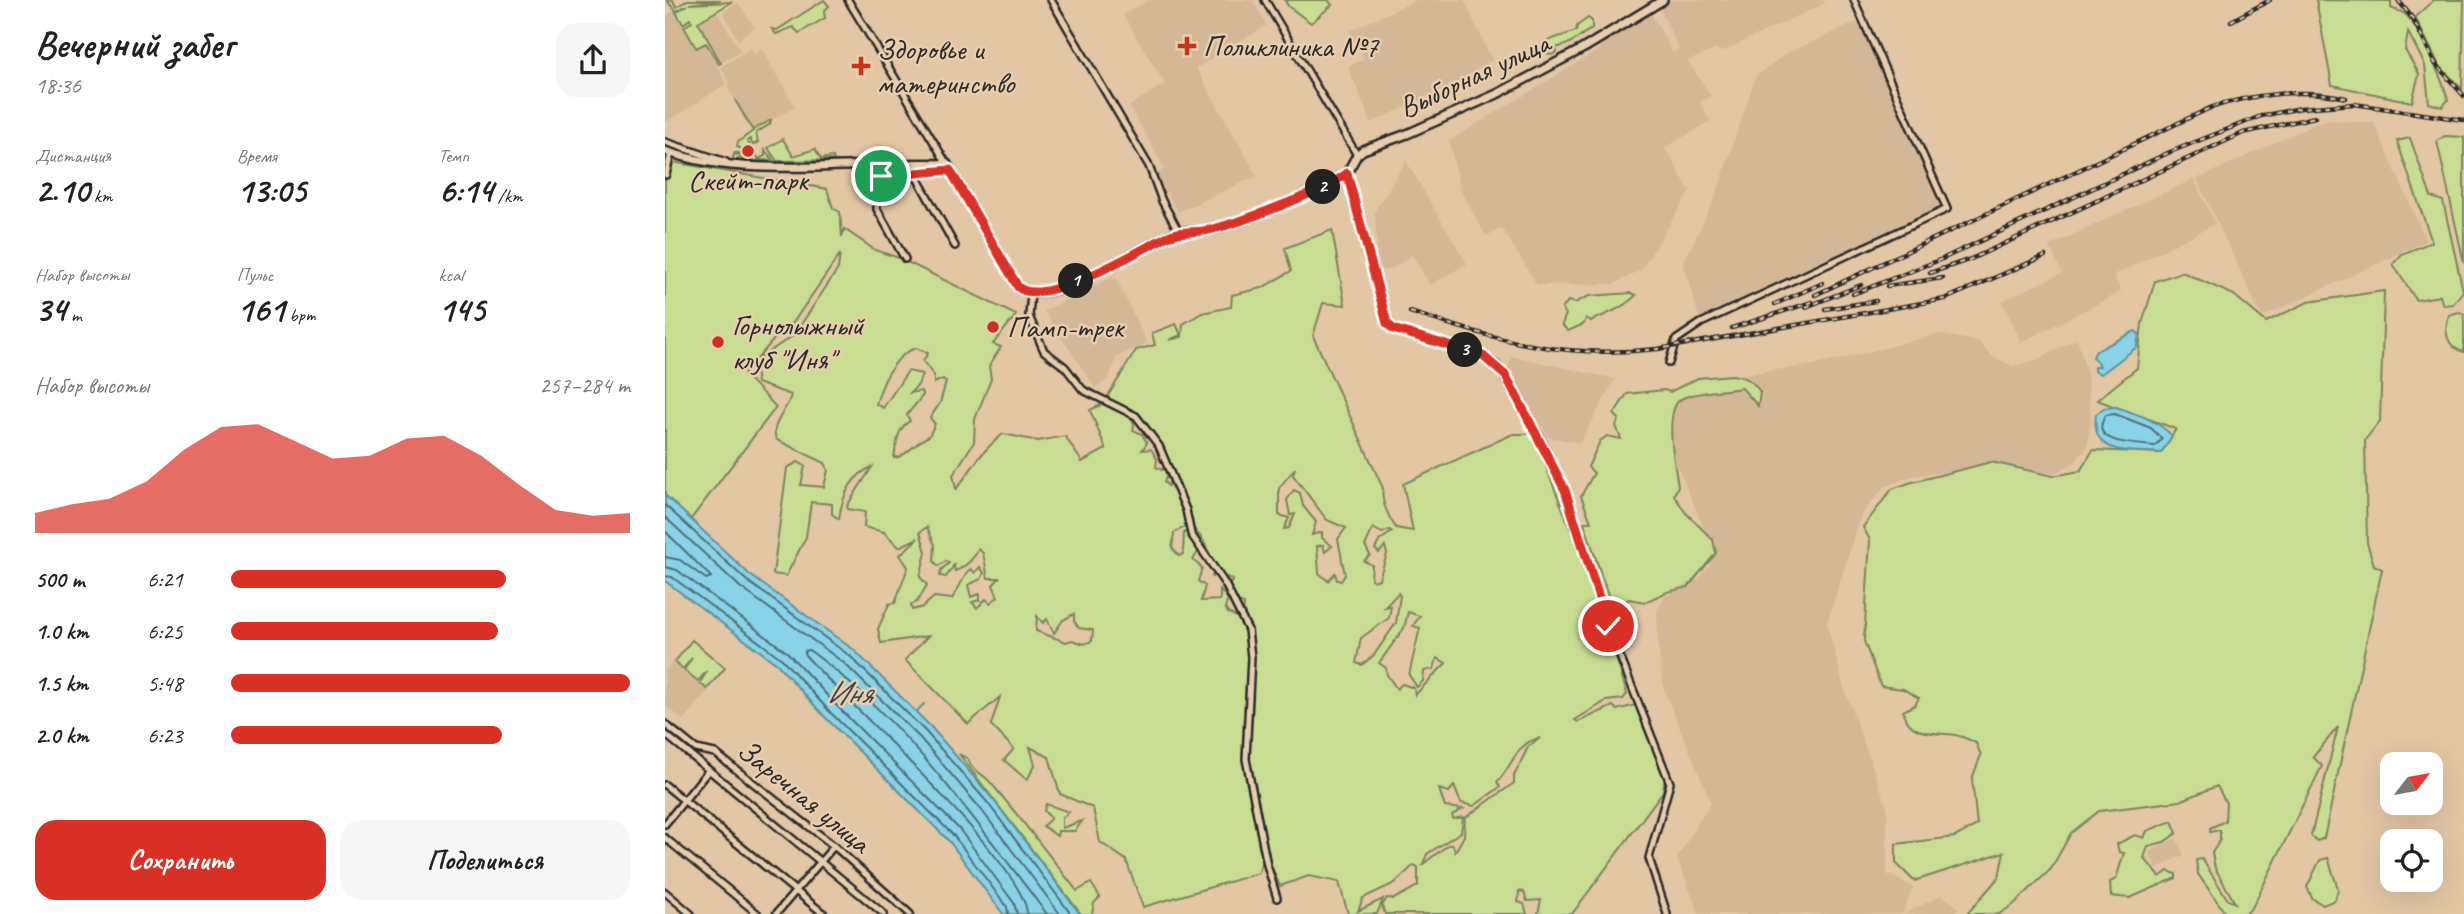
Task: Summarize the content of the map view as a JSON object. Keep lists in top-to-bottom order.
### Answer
{
  "streets": {
    "main road": ["Выборная улица"],
    "street": ["Заречная улица"]
  },
  "water": ["Иня"],
  "places": {
    "health": ["Поликлиника №7", "Здоровье и материнство"],
    "other": ["Скейт-парк", "Памп-трек", "Горнолыжный клуб \"Иня\""]
  },
  "north": "top right",
  "page": {
    "heading": ["Вечерний забег", "18:36"],
    "stats": [
      ["Дистанция", "2.10 km"],
      ["Время", "13:05"],
      ["Темп", "6:14 /km"],
      ["Набор высоты", "34 m"],
      ["Пульс", "161 bpm"],
      ["kcal", "145"]
    ],
    "pins": ["2", "1", "3"],
    "chart": ["Набор высоты", "257–284 m"],
    "list": [
      {
        "name": "500 m",
        "note": "6:21"
      },
      {
        "name": "1.0 km",
        "note": "6:25"
      },
      {
        "name": "1.5 km",
        "note": "5:48"
      },
      {
        "name": "2.0 km",
        "note": "6:23"
      }
    ],
    "buttons": ["Сохранить", "Поделиться"]
  }
}
